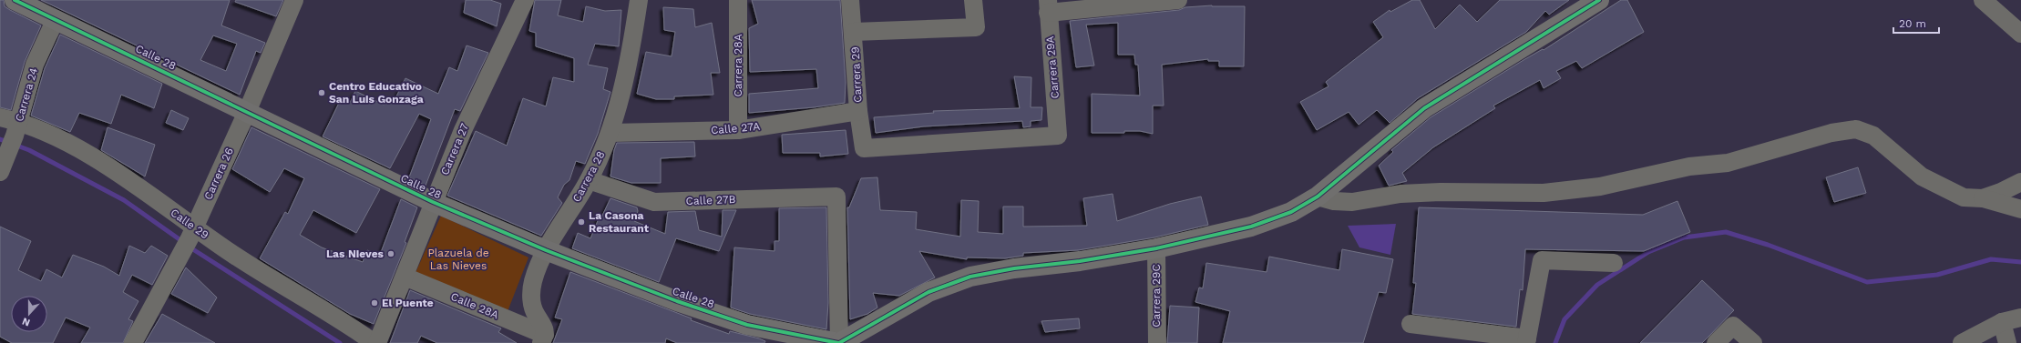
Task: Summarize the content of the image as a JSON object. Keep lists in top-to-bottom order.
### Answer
{
  "streets": {
    "street": [
      "Calle 28",
      "Carrera 28A",
      "Carrera 29A",
      "Carrera 29",
      "Carrera 24",
      "Calle 27A",
      "Carrera 27",
      "Carrera 26",
      "Carrera 28",
      "Calle 27B",
      "Calle 29",
      "Carrera 29C",
      "Calle 28A"
    ]
  },
  "crossings": [
    ["Calle 28", "Carrera 24"],
    ["Calle 28", "Carrera 27"],
    ["Calle 28", "Carrera 26"],
    ["Calle 28", "Carrera 28"],
    ["Calle 28", "Calle 27B"],
    ["Carrera 28A", "Calle 27A"],
    ["Carrera 29A", "Carrera 29"],
    ["Carrera 29", "Calle 27A"],
    ["Carrera 24", "Calle 29"],
    ["Calle 27A", "Carrera 28"],
    ["Carrera 27", "Calle 28A"],
    ["Carrera 26", "Calle 29"],
    ["Carrera 28", "Calle 27B"],
    ["Carrera 28", "Calle 28A"]
  ],
  "parks": ["Plazuela de Las Nieves"],
  "places": [
    "Centro Educativo San Luis Gonzaga",
    "La Casona Restaurant",
    "Las Nieves",
    "El Puente"
  ],
  "scale_bar": "20 m",
  "north": "bottom"
}
